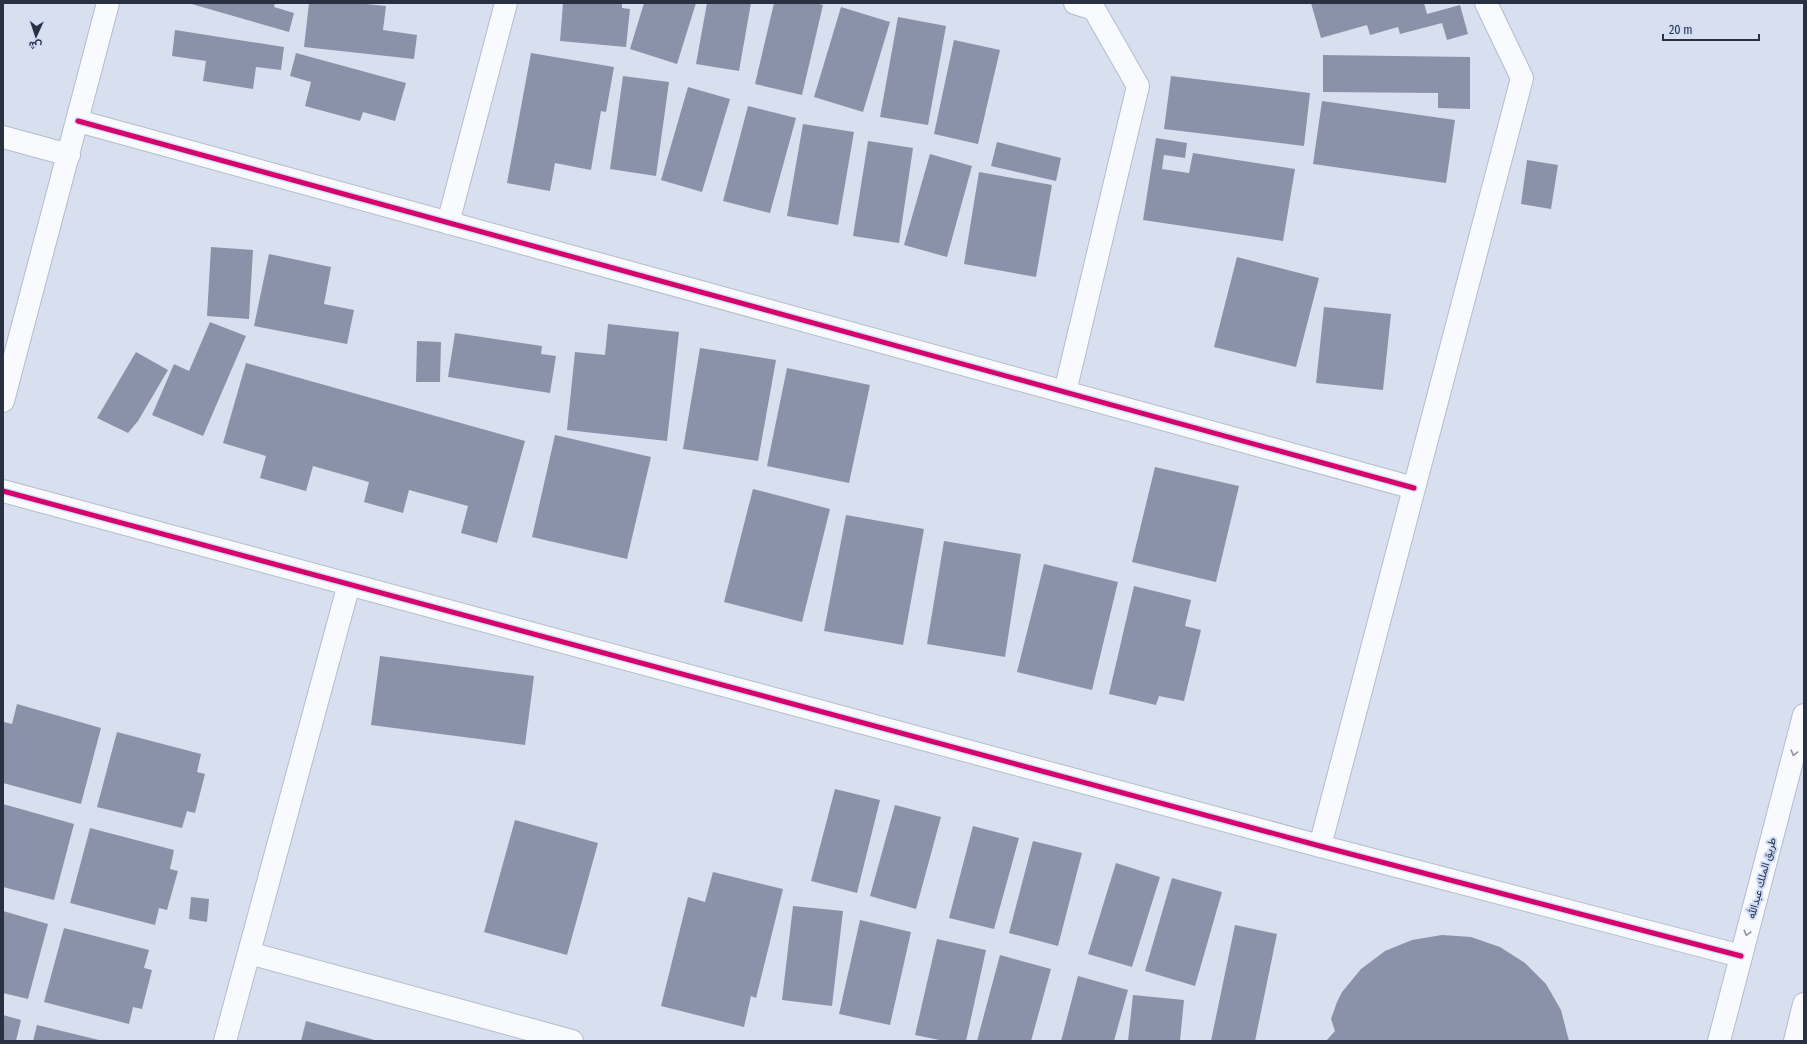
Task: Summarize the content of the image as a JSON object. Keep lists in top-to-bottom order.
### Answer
{
  "streets": {
    "street": ["طريق الملك عبدالله"]
  },
  "one_way": ["طريق الملك عبدالله"],
  "scale_bar": "20 m",
  "north": "bottom"
}
